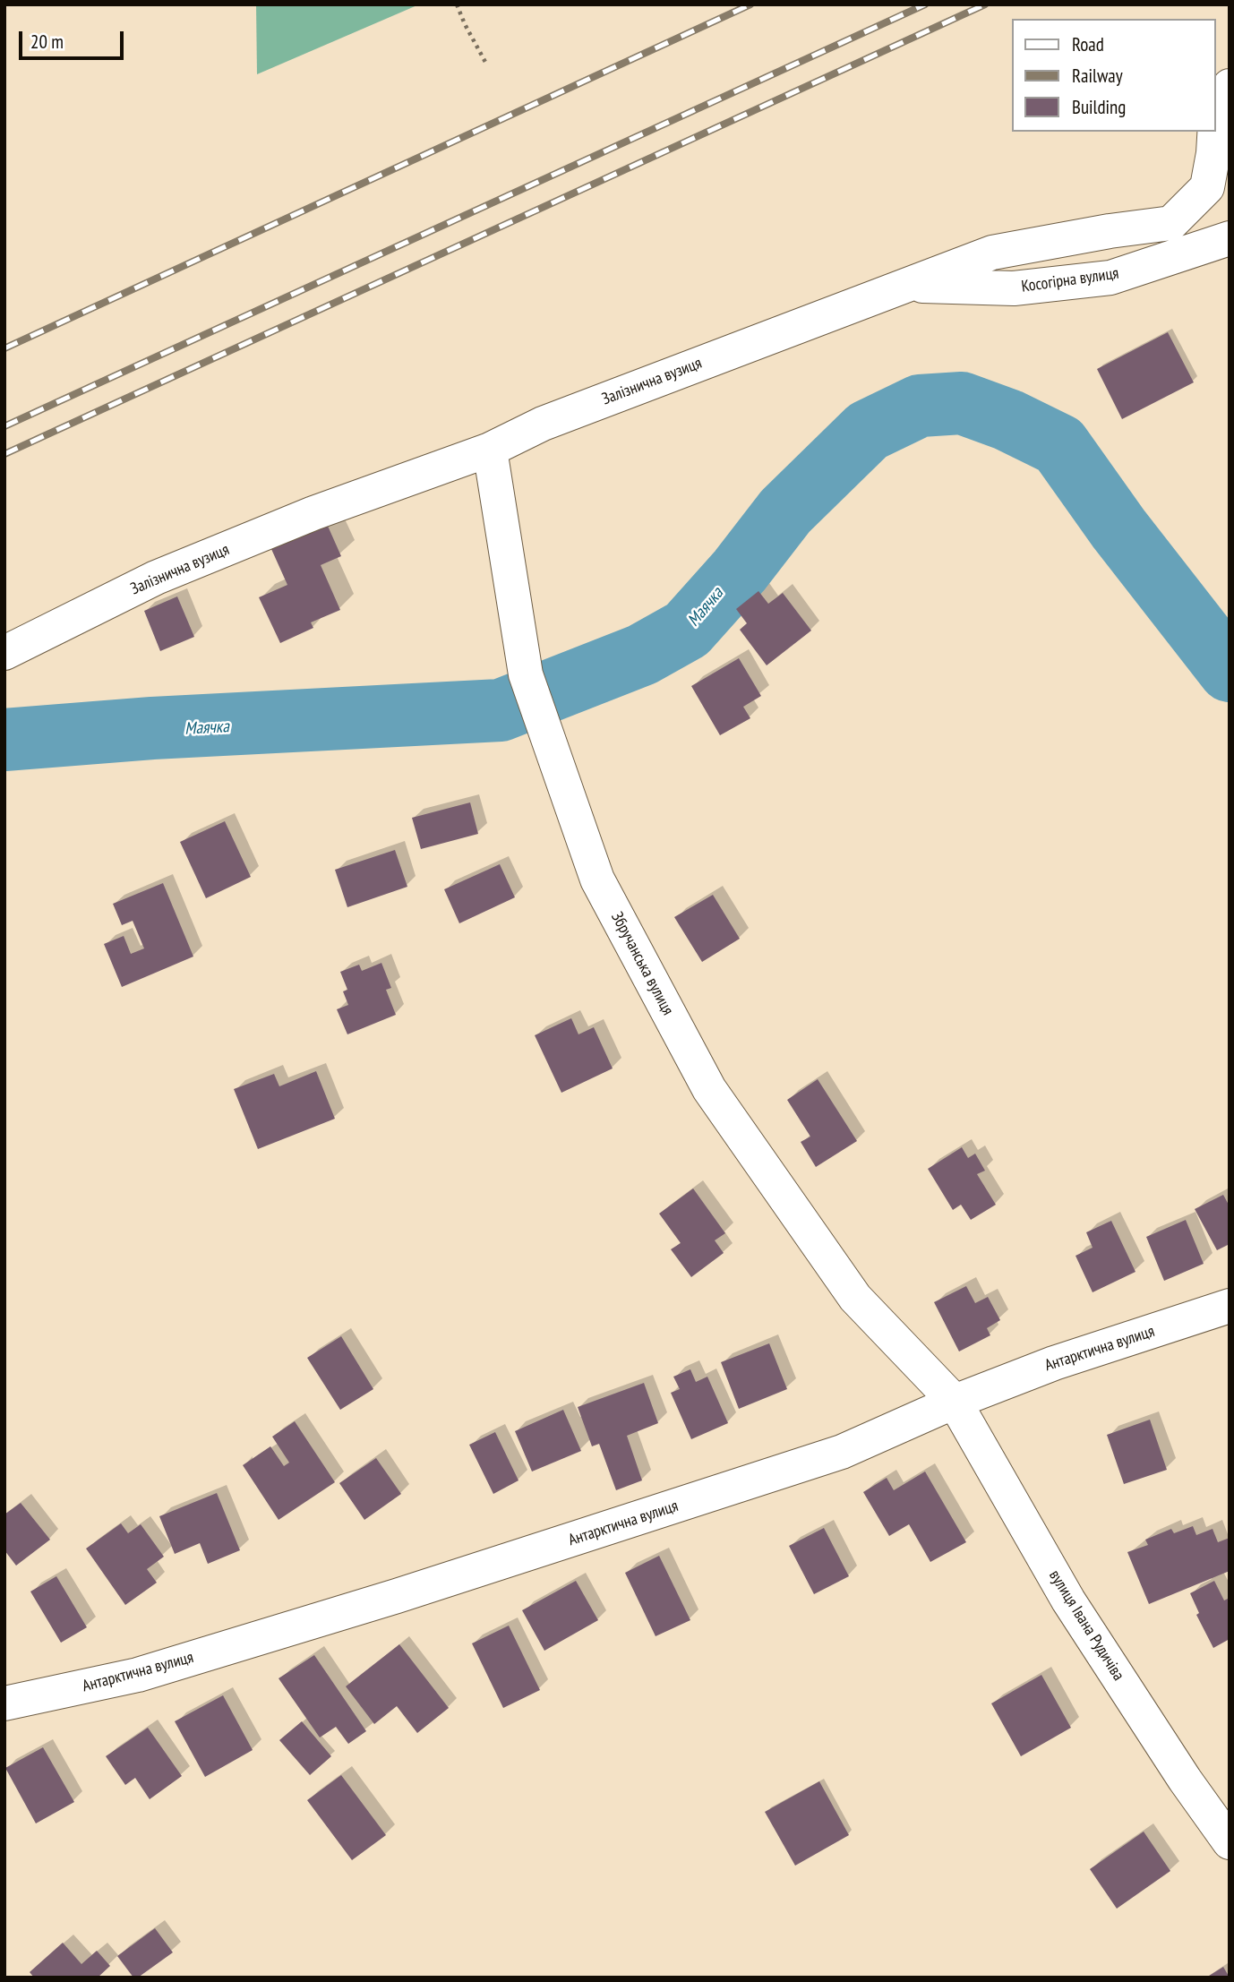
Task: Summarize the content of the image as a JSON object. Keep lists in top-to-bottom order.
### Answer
{
  "streets": {
    "street": [
      "Косогірна вулиця",
      "Залізнична вузиця",
      "Збручанська вулиця",
      "Антарктична вулиця",
      "вулиця Івана Рудичіва"
    ]
  },
  "crossings": [
    ["Косогірна вулиця", "Залізнична вузиця"],
    ["Залізнична вузиця", "Збручанська вулиця"],
    ["Збручанська вулиця", "Антарктична вулиця"],
    ["Збручанська вулиця", "вулиця Івана Рудичіва"],
    ["Антарктична вулиця", "вулиця Івана Рудичіва"]
  ],
  "water": ["Маячка"],
  "legend": ["Road", "Railway", "Building"],
  "scale_bar": "20 m"
}
